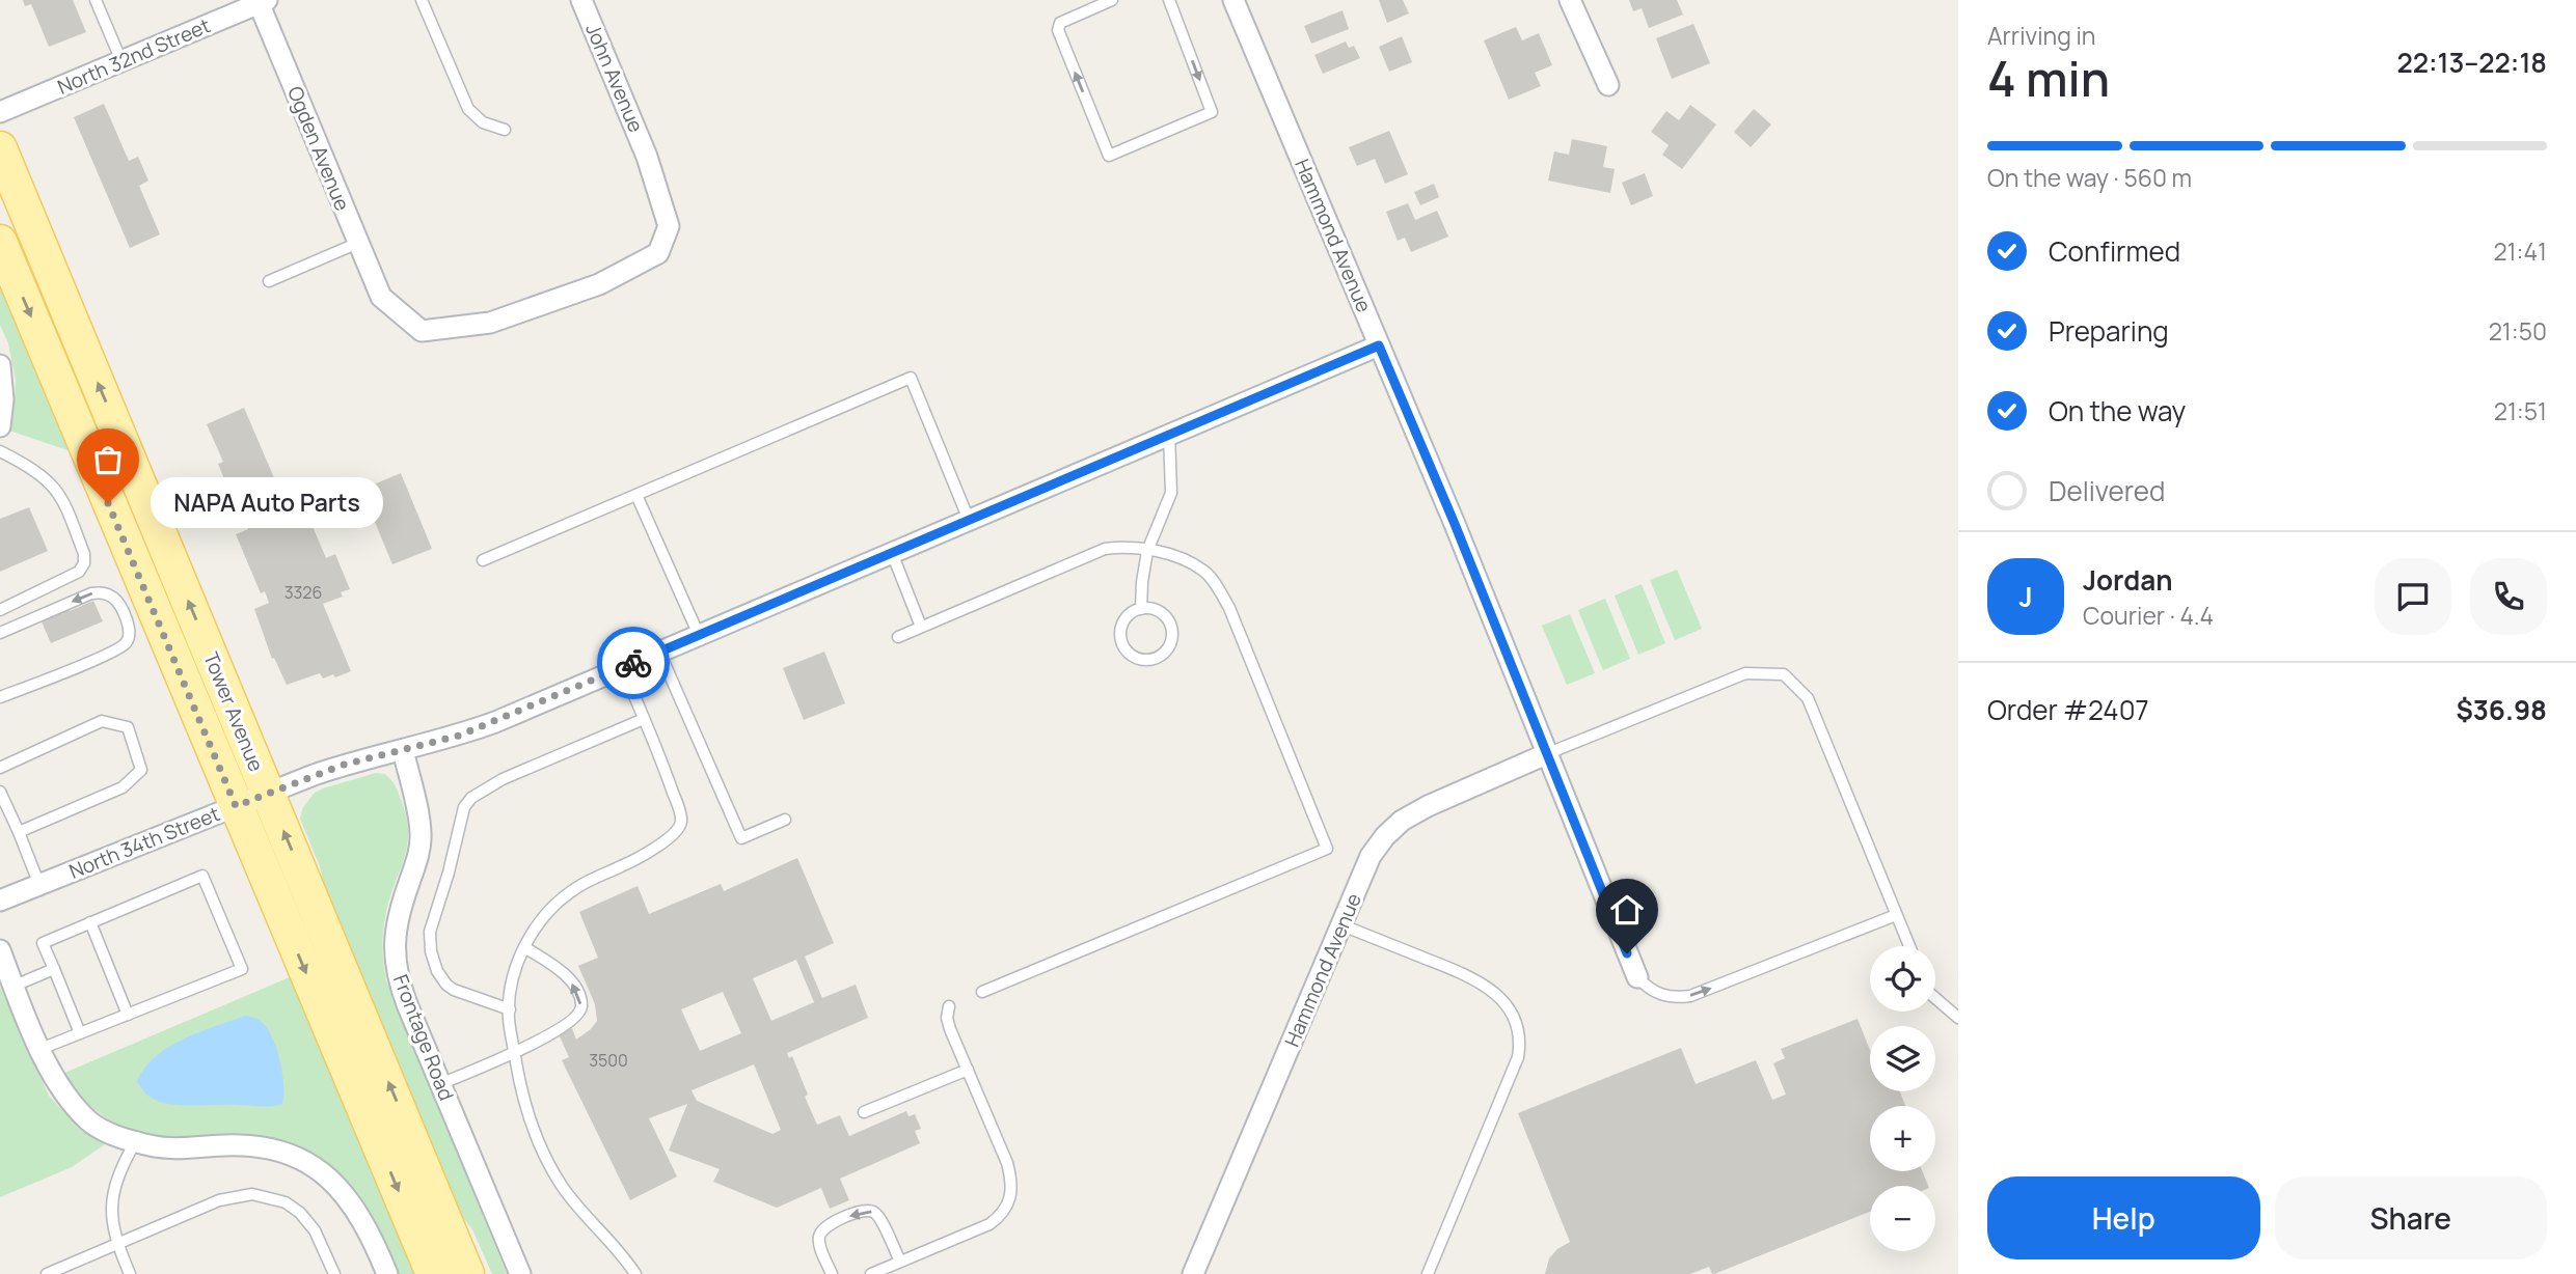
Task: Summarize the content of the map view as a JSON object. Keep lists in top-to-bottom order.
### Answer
{
  "streets": {
    "main road": ["Tower Avenue"],
    "street": [
      "North 32nd Street",
      "John Avenue",
      "Ogden Avenue",
      "Hammond Avenue",
      "North 34th Street",
      "Frontage Road"
    ]
  },
  "crossings": [
    ["North 32nd Street", "Ogden Avenue"],
    ["John Avenue", "Ogden Avenue"],
    ["Hammond Avenue", "North 34th Street"],
    ["Tower Avenue", "North 34th Street"],
    ["North 34th Street", "Frontage Road"]
  ],
  "places": ["NAPA Auto Parts"],
  "house_numbers": ["3326", "3500"],
  "page": {
    "heading": ["4 min", "Arriving in", "22:13–22:18"],
    "panel": [
      "Jordan",
      "Courier · 4.4",
      "Order #2407",
      "$36.98"
    ],
    "bar": "On the way · 560 m",
    "list": [
      ["Confirmed", "21:41"],
      ["Preparing", "21:50"],
      ["On the way", "21:51"],
      "Delivered"
    ],
    "bubble": "NAPA Auto Parts",
    "round": "J",
    "map_buttons": ["+", "−"],
    "buttons": ["Help", "Share"]
  }
}
